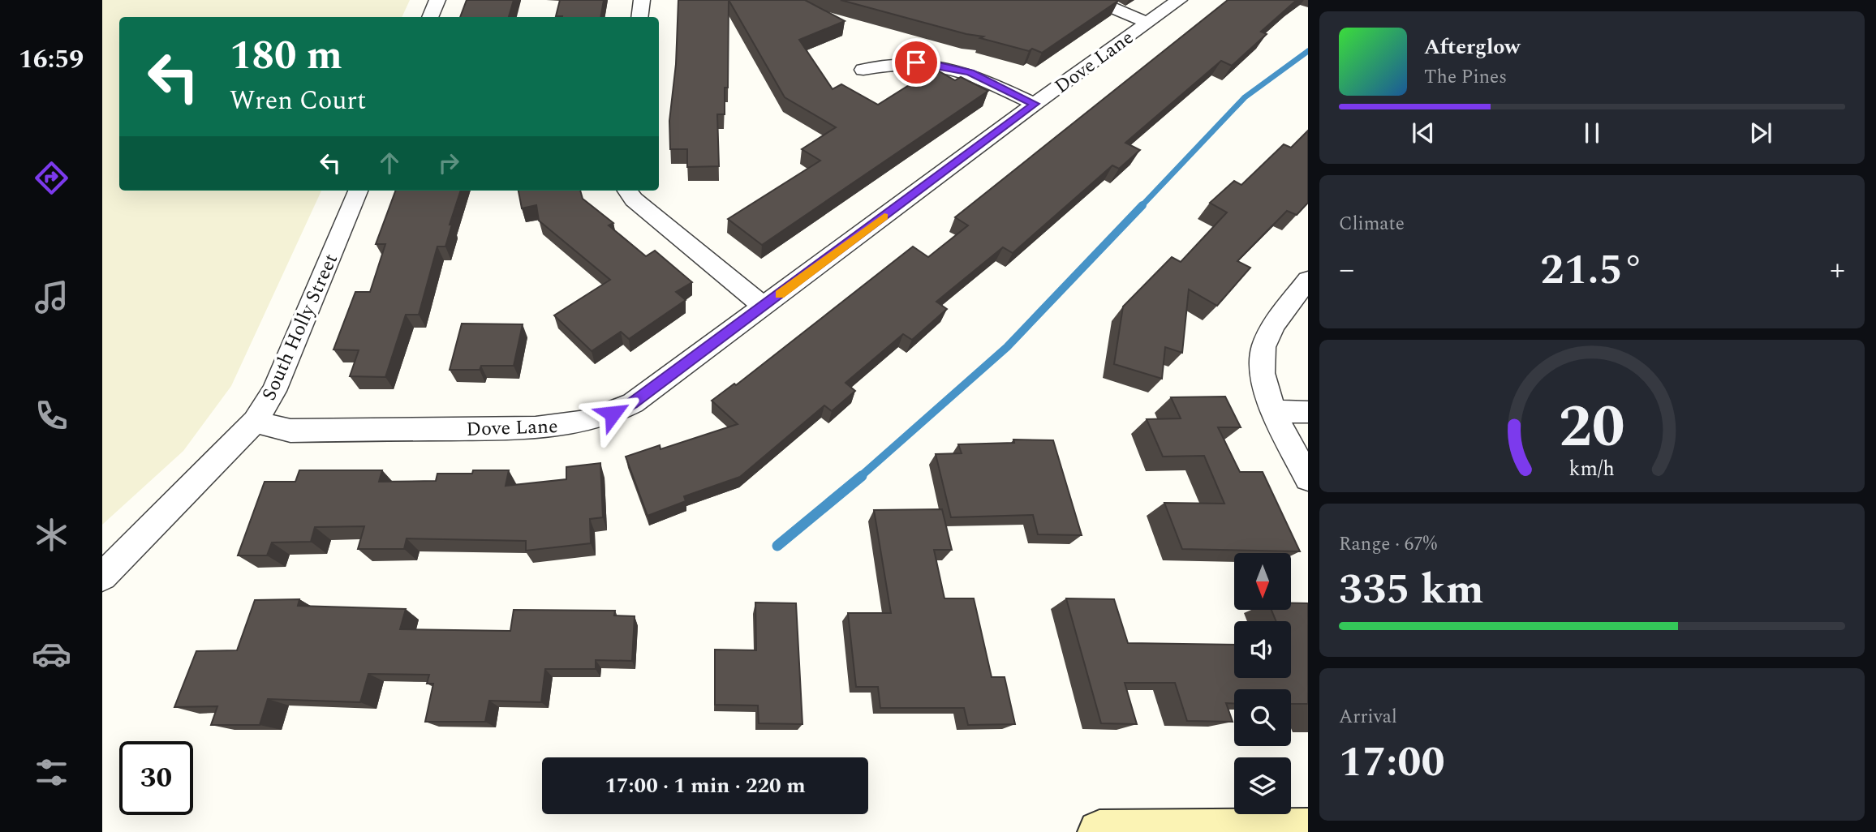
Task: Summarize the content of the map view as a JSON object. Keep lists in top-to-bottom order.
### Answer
{
  "streets": {
    "street": ["Dove Lane", "South Holly Street"]
  },
  "crossings": [
    ["Dove Lane", "South Holly Street"]
  ],
  "north": "bottom",
  "page": {
    "tabs": "16:59",
    "turn": ["180 m", "Wren Court"],
    "song": ["Afterglow", "The Pines"],
    "tile": [
      "Climate",
      ["Range · 67%", "335 km"],
      ["Arrival", "17:00"]
    ],
    "heat": ["−", "21.5°", "+"],
    "limit": "30",
    "trip": "17:00 · 1 min · 220 m",
    "gauge": ["20", "km/h"]
  }
}
